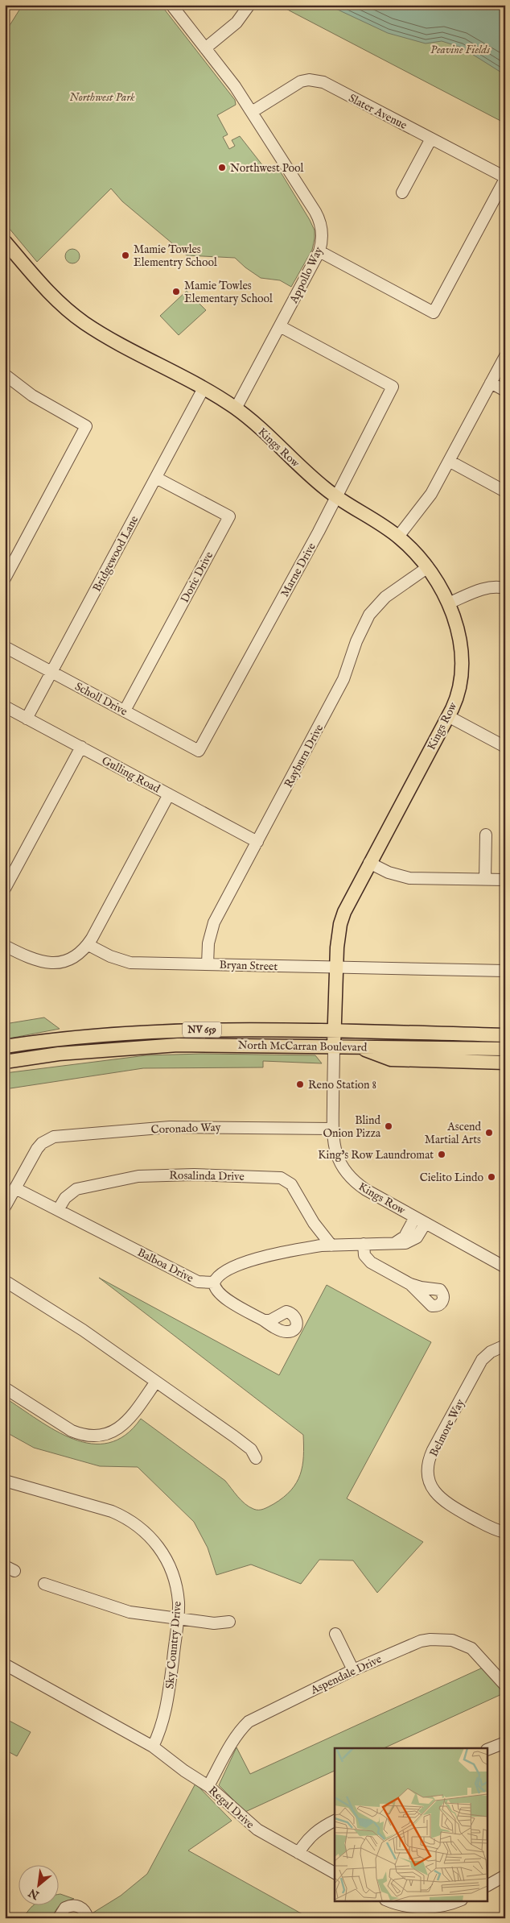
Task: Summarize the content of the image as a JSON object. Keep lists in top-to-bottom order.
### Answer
{
  "streets": {
    "main road": ["Kings Row", "NV 659", "North McCarran Boulevard"],
    "street": [
      "Slater Avenue",
      "Appollo Way",
      "Bridgewood Lane",
      "Marne Drive",
      "Doric Drive",
      "Scholl Drive",
      "Rayburn Drive",
      "Gulling Road",
      "Bryan Street",
      "Coronado Way",
      "Rosalinda Drive",
      "Balboa Drive",
      "Belmore Way",
      "Sky Country Drive",
      "Aspendale Drive",
      "Regal Drive"
    ]
  },
  "crossings": [
    ["Slater Avenue", "Appollo Way"],
    ["Appollo Way", "Kings Row"],
    ["Appollo Way", "Marne Drive"],
    ["Kings Row", "Bridgewood Lane"],
    ["Kings Row", "Marne Drive"],
    ["Kings Row", "Rayburn Drive"],
    ["Kings Row", "Bryan Street"],
    ["Kings Row", "North McCarran Boulevard"],
    ["Kings Row", "Coronado Way"],
    ["Bridgewood Lane", "Doric Drive"],
    ["Bridgewood Lane", "Scholl Drive"],
    ["Bridgewood Lane", "Gulling Road"],
    ["Marne Drive", "Scholl Drive"],
    ["Doric Drive", "Scholl Drive"],
    ["Rayburn Drive", "Gulling Road"],
    ["Rayburn Drive", "Bryan Street"],
    ["Coronado Way", "Balboa Drive"],
    ["Rosalinda Drive", "Balboa Drive"],
    ["Sky Country Drive", "Regal Drive"],
    ["Aspendale Drive", "Regal Drive"]
  ],
  "parks": ["Peavine Fields", "Northwest Park"],
  "places": [
    "Northwest Pool",
    "Mamie Towles Elementry School",
    "Mamie Towles Elementary School",
    "Reno Station 8",
    "Blind Onion Pizza",
    "Ascend Martial Arts",
    "King's Row Laundromat",
    "Cielito Lindo"
  ],
  "north": "bottom left"
}
